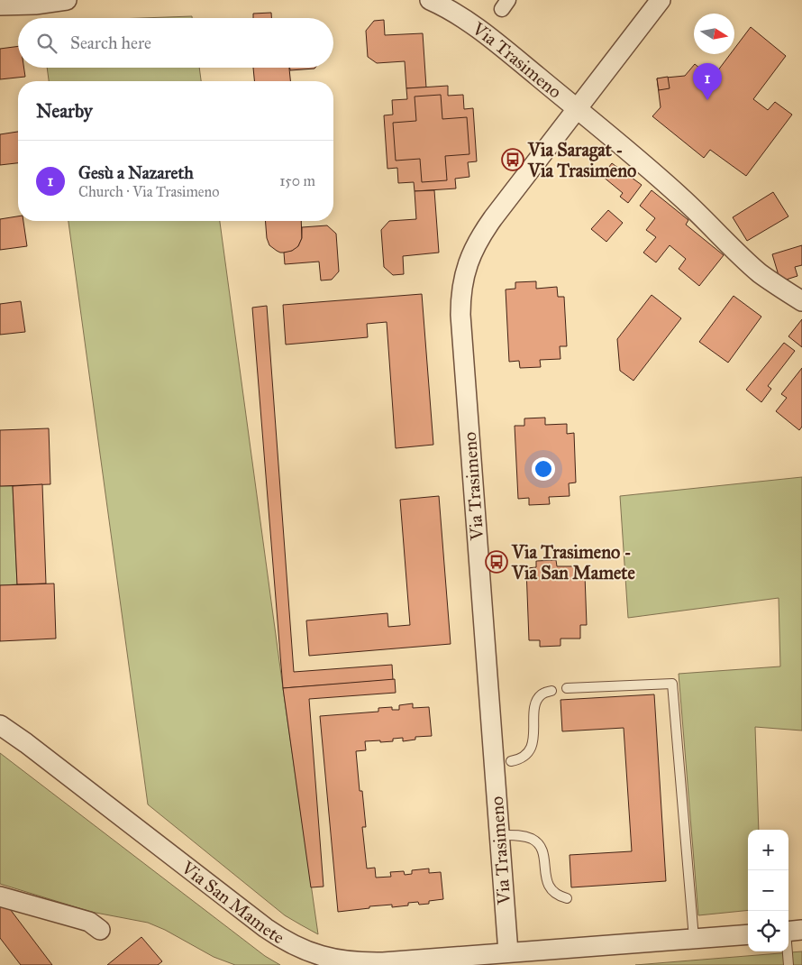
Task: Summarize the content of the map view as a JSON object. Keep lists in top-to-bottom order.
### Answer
{
  "streets": {
    "street": ["Via Trasimeno", "Via San Mamete"]
  },
  "crossings": [
    ["Via Trasimeno", "Via San Mamete"]
  ],
  "places": {
    "bus stop": ["Via Saragat - Via Trasimeno", "Via Trasimeno - Via San Mamete"]
  },
  "north": "right",
  "page": {
    "search": "Search here",
    "pins": "1",
    "heading": "Nearby",
    "list": [
      {
        "mark": "1",
        "name": "Gesù a Nazareth",
        "note": "Church · Via Trasimeno",
        "value": "150 m"
      }
    ],
    "map_buttons": ["+", "−"]
  }
}
